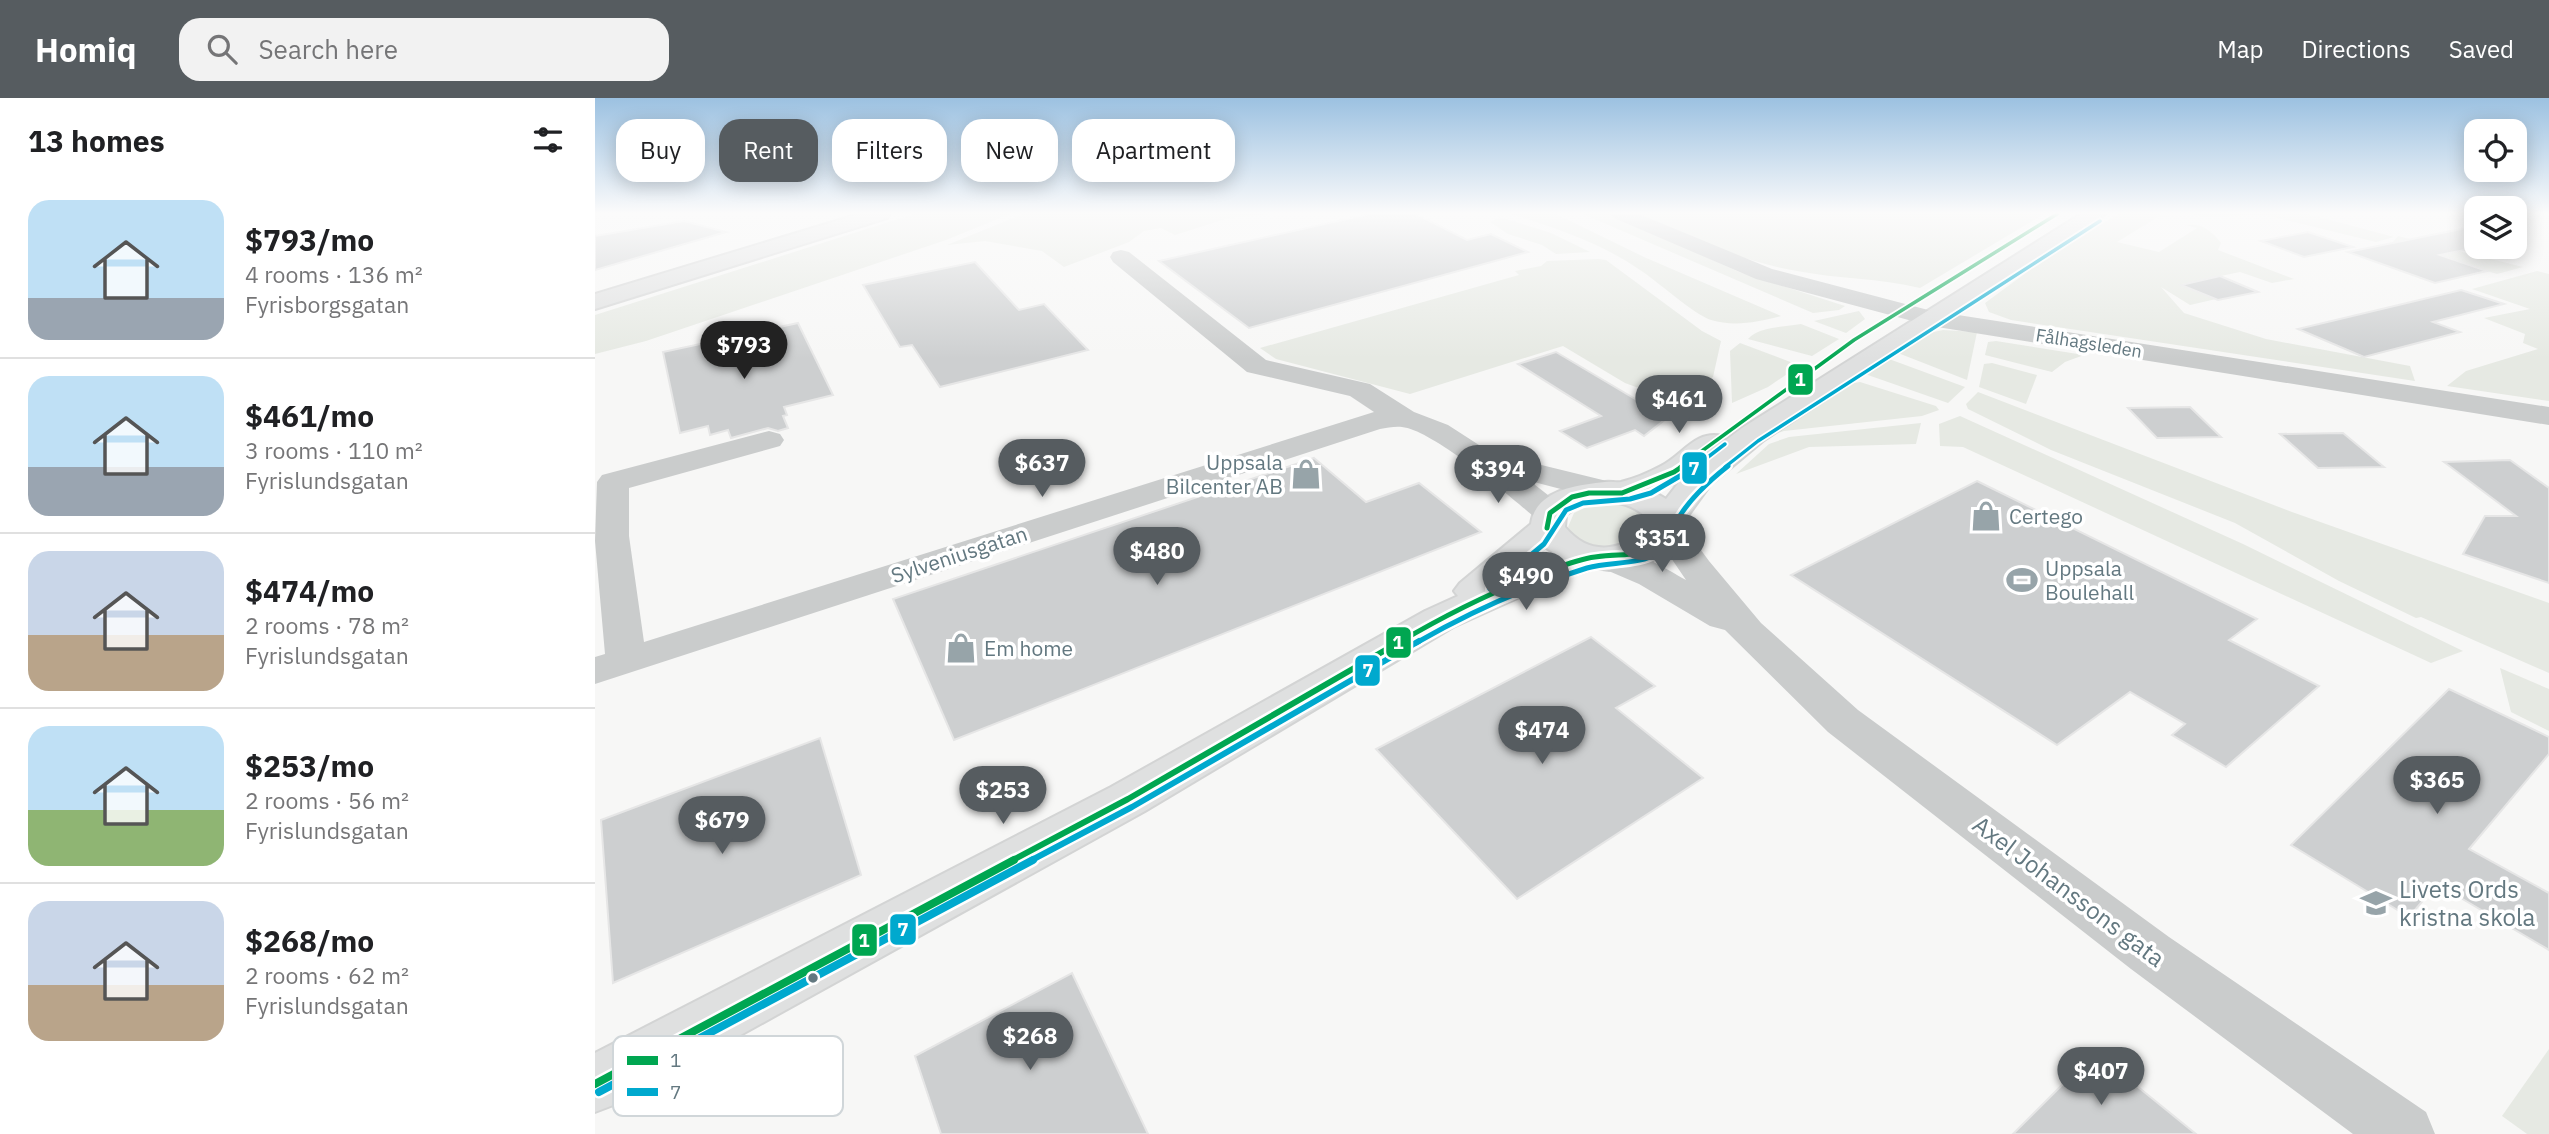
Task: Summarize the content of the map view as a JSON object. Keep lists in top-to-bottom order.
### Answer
{
  "streets": {
    "street": ["Fålhagsleden", "Sylveniusgatan", "Axel Johanssons gata"]
  },
  "places": {
    "shop": ["Uppsala Bilcenter AB", "Certego", "Em home"],
    "sports": ["Uppsala Boulehall"],
    "school or university": ["Livets Ords kristna skola"]
  },
  "lines": ["transit line 1", "transit line 7"],
  "legend": ["1", "7"],
  "page": {
    "header": "Homiq",
    "search": "Search here",
    "nav": ["Map", "Directions", "Saved"],
    "heading": "13 homes",
    "chip": [
      "Buy",
      "Rent",
      "Filters",
      "New",
      "Apartment"
    ],
    "list": [
      {
        "name": "$793/mo",
        "note": "4 rooms · 136 m² · Fyrisborgsgatan"
      },
      {
        "name": "$461/mo",
        "note": "3 rooms · 110 m² · Fyrislundsgatan"
      },
      {
        "name": "$474/mo",
        "note": "2 rooms · 78 m² · Fyrislundsgatan"
      },
      {
        "name": "$253/mo",
        "note": "2 rooms · 56 m² · Fyrislundsgatan"
      },
      {
        "name": "$268/mo",
        "note": "2 rooms · 62 m² · Fyrislundsgatan"
      }
    ],
    "price": [
      "$793",
      "$461",
      "$637",
      "$394",
      "$351",
      "$480",
      "$490",
      "$474",
      "$365",
      "$253",
      "$679",
      "$268",
      "$407"
    ]
  }
}
